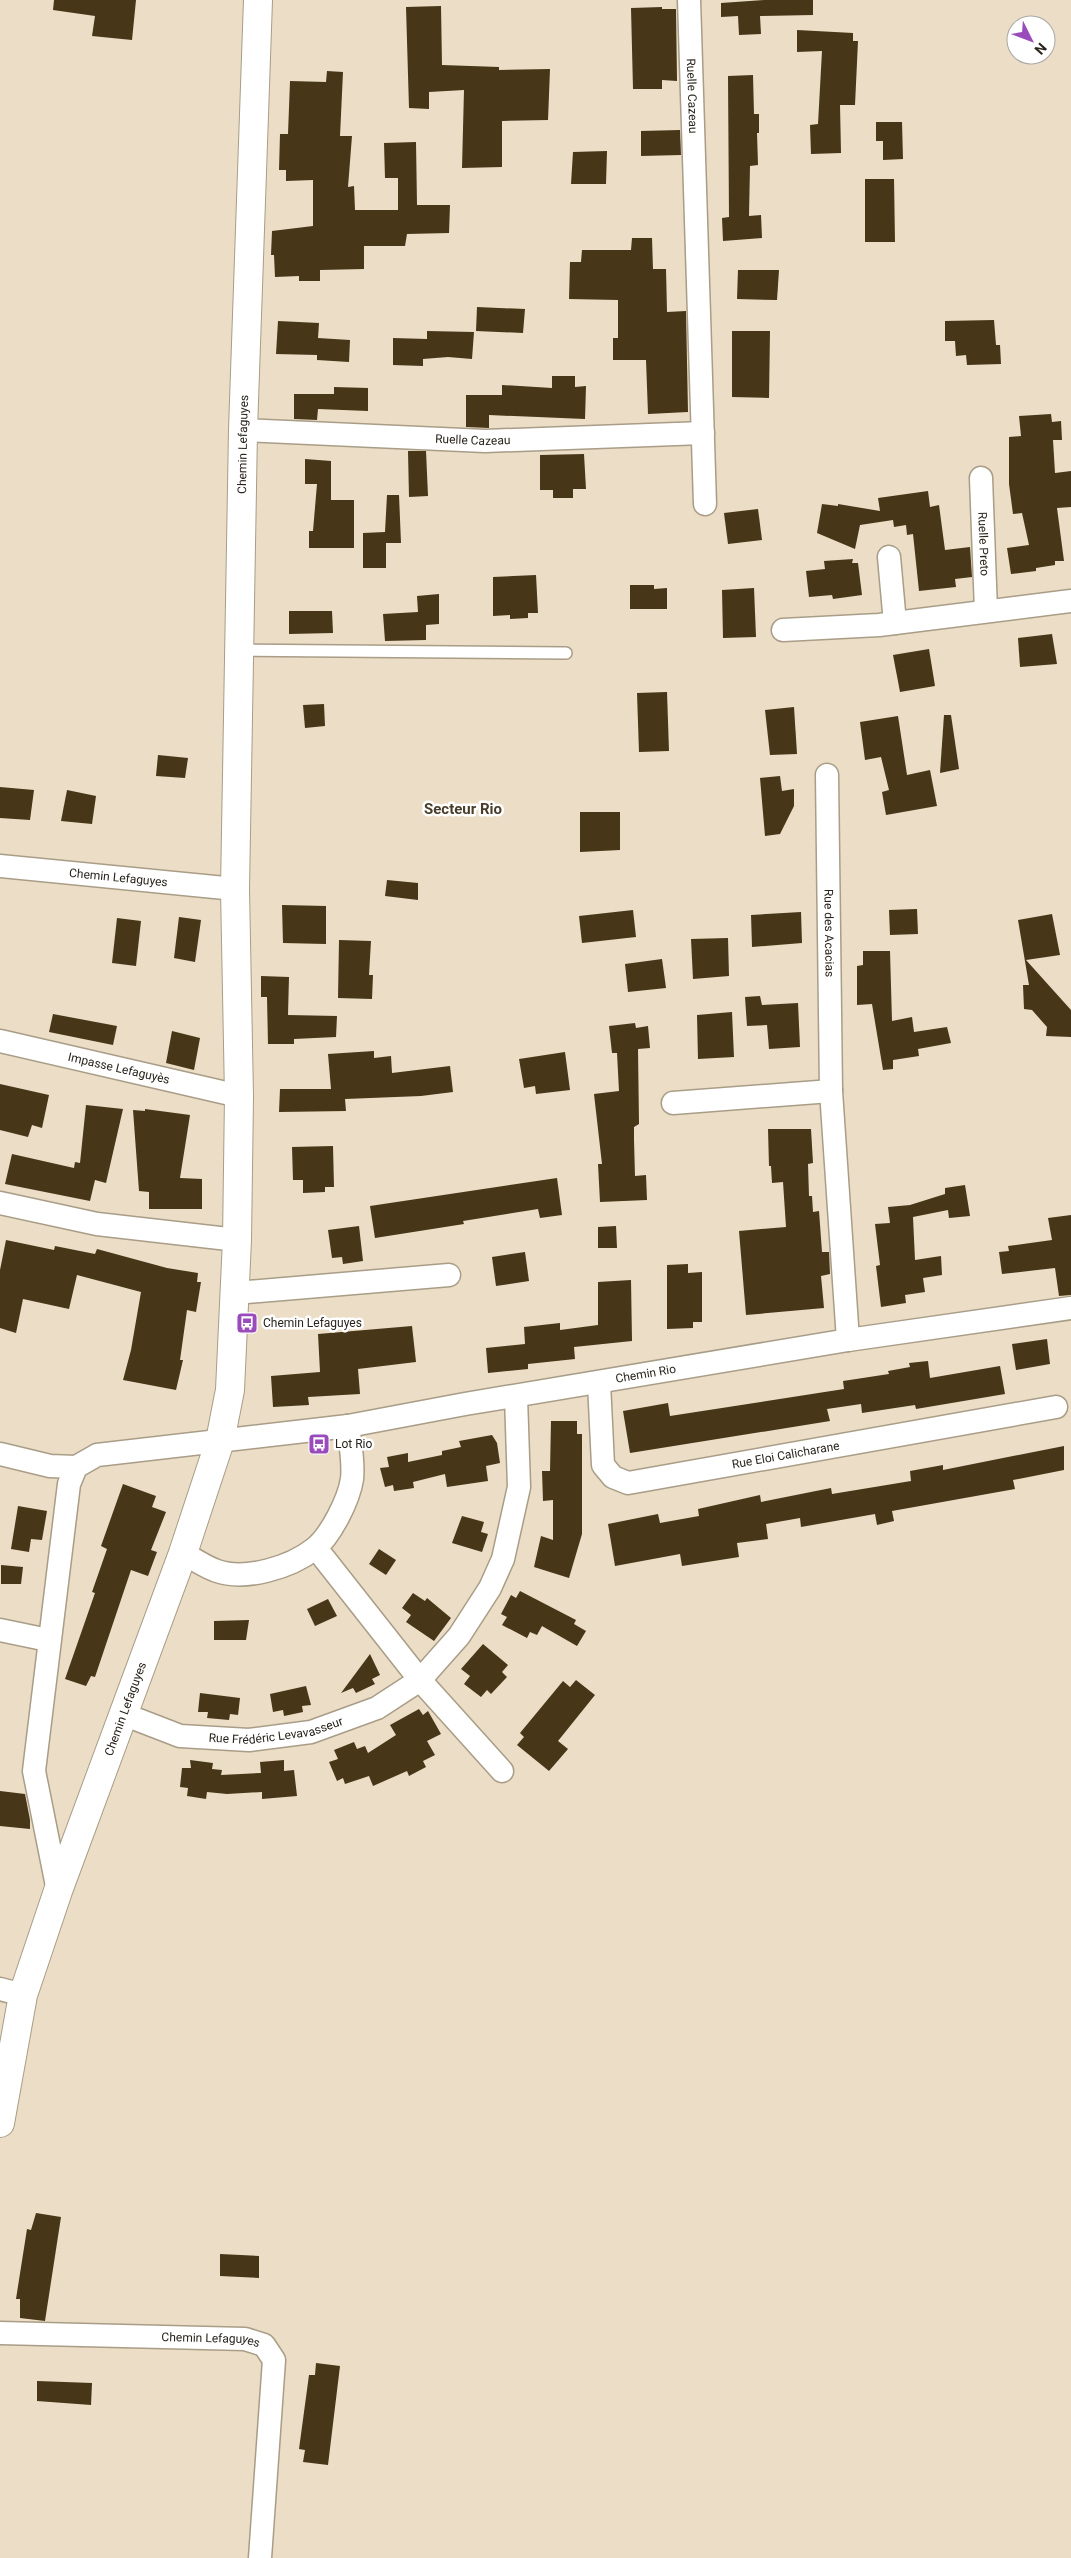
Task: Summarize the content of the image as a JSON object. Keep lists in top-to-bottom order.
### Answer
{
  "streets": {
    "main road": ["Chemin Lefaguyes"],
    "street": [
      "Ruelle Cazeau",
      "Ruelle Preto",
      "Rue des Acacias",
      "Impasse Lefaguyès",
      "Chemin Rio",
      "Rue Eloi Calicharane",
      "Rue Frédéric Levavasseur"
    ]
  },
  "crossings": [
    ["Ruelle Cazeau", "Chemin Lefaguyes"],
    ["Chemin Lefaguyes", "Impasse Lefaguyès"],
    ["Chemin Lefaguyes", "Chemin Rio"],
    ["Chemin Lefaguyes", "Rue Frédéric Levavasseur"],
    ["Rue des Acacias", "Chemin Rio"],
    ["Chemin Rio", "Rue Eloi Calicharane"],
    ["Chemin Rio", "Rue Frédéric Levavasseur"]
  ],
  "districts": ["Secteur Rio"],
  "places": {
    "bus stop": ["Chemin Lefaguyes", "Lot Rio"]
  },
  "north": "bottom right"
}
